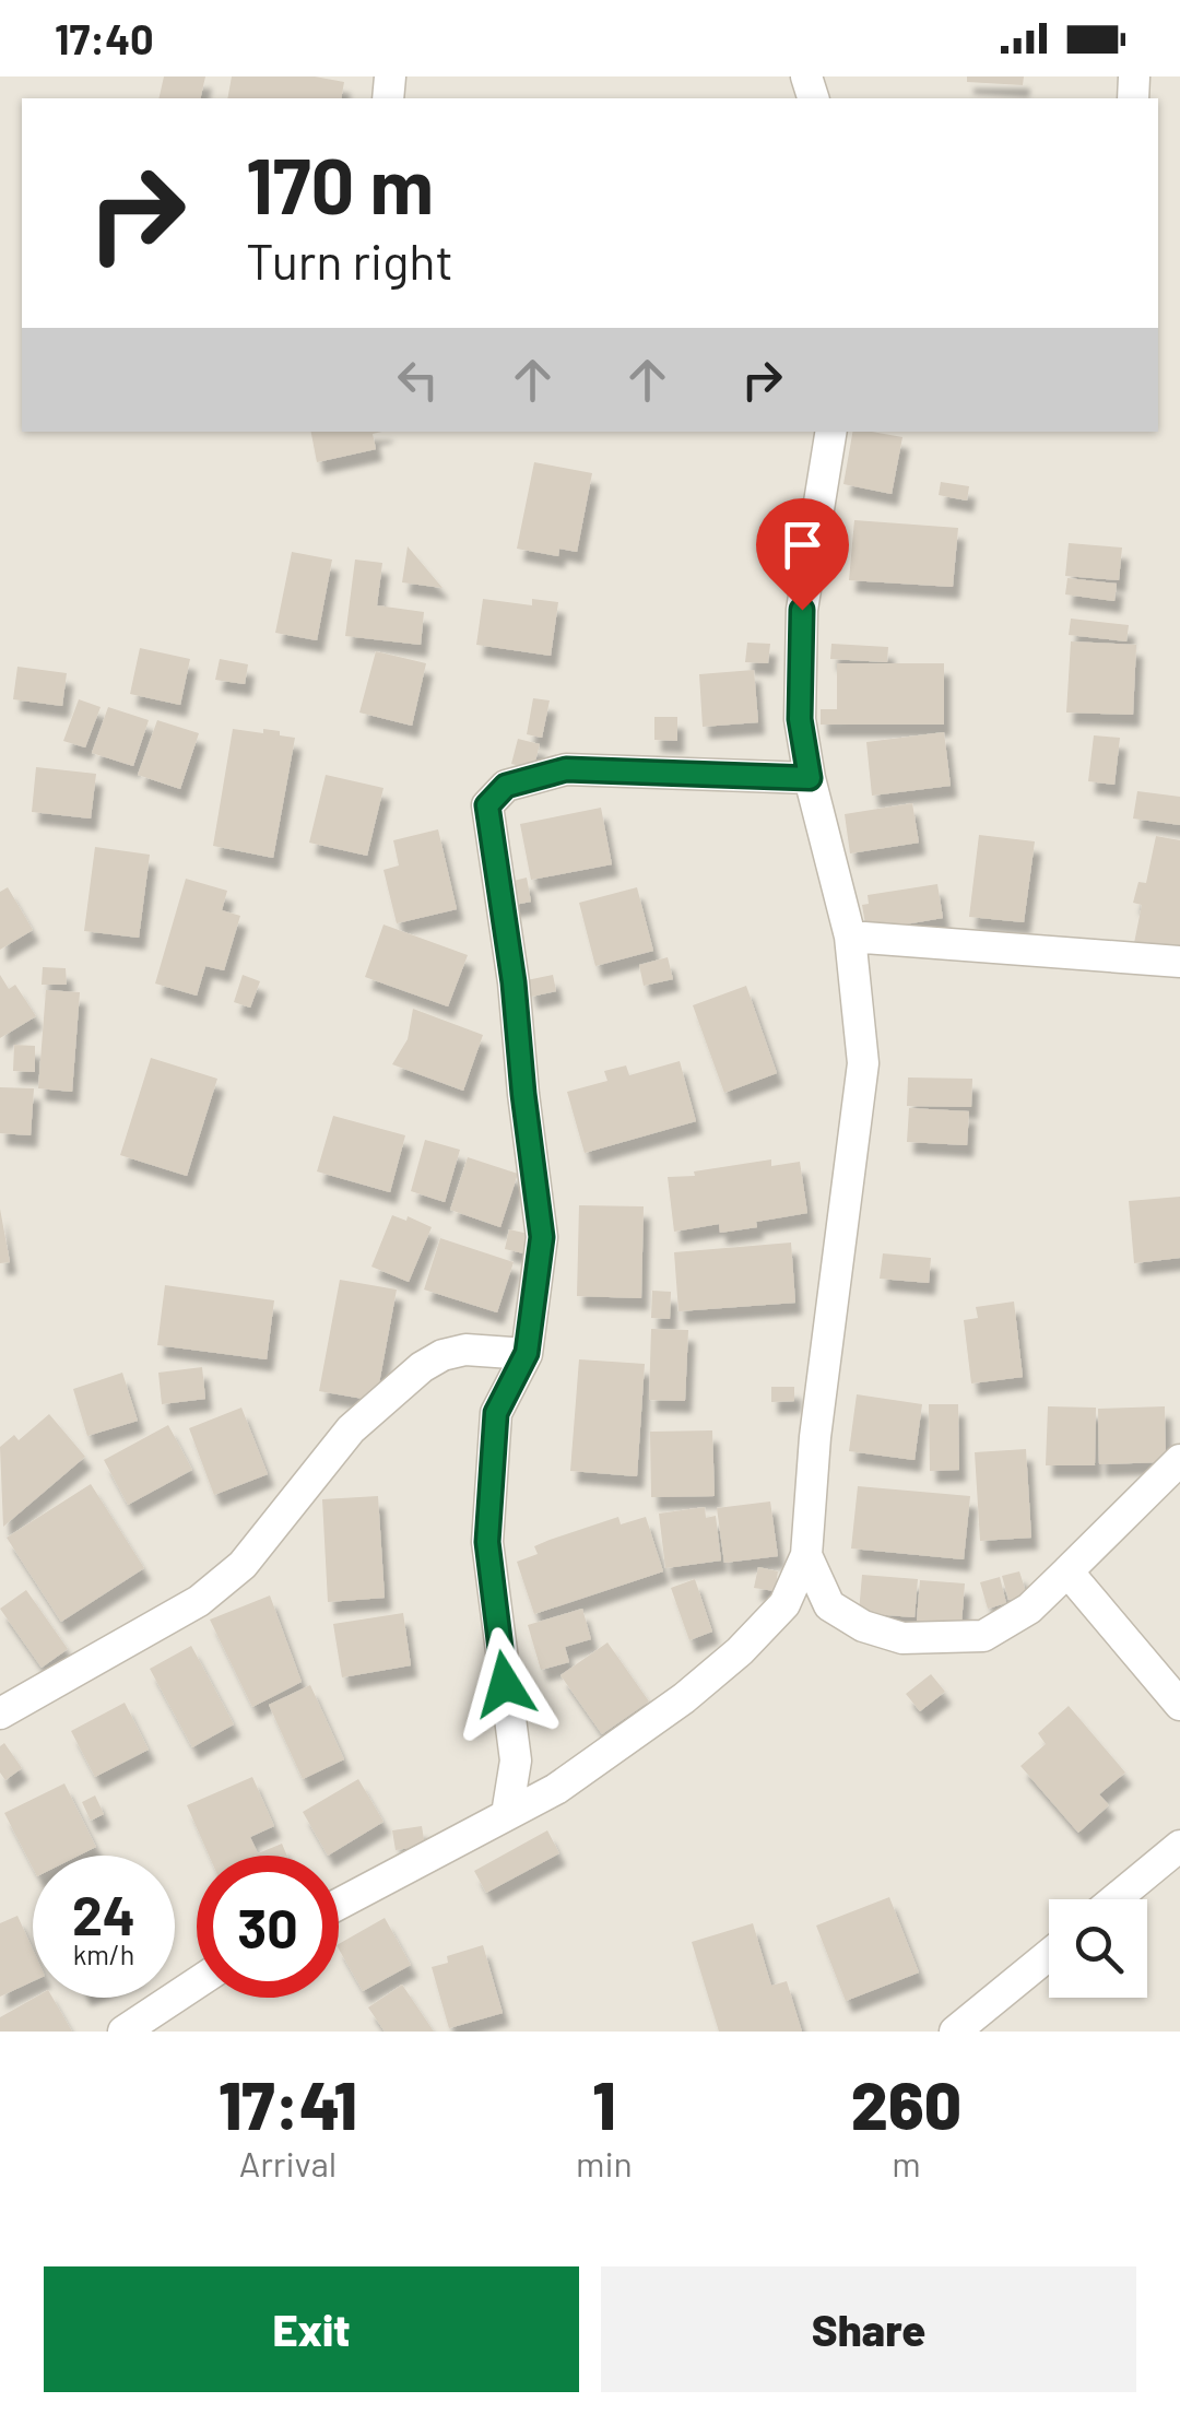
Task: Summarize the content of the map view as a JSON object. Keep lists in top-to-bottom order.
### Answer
{
  "page": {
    "status": "17:40",
    "turn": ["170 m", "Turn right"],
    "speed": "24 km/h",
    "limit": "30",
    "eta": [
      "17:41",
      "Arrival",
      "1",
      "min",
      "260",
      "m"
    ],
    "buttons": ["Exit", "Share"]
  }
}
